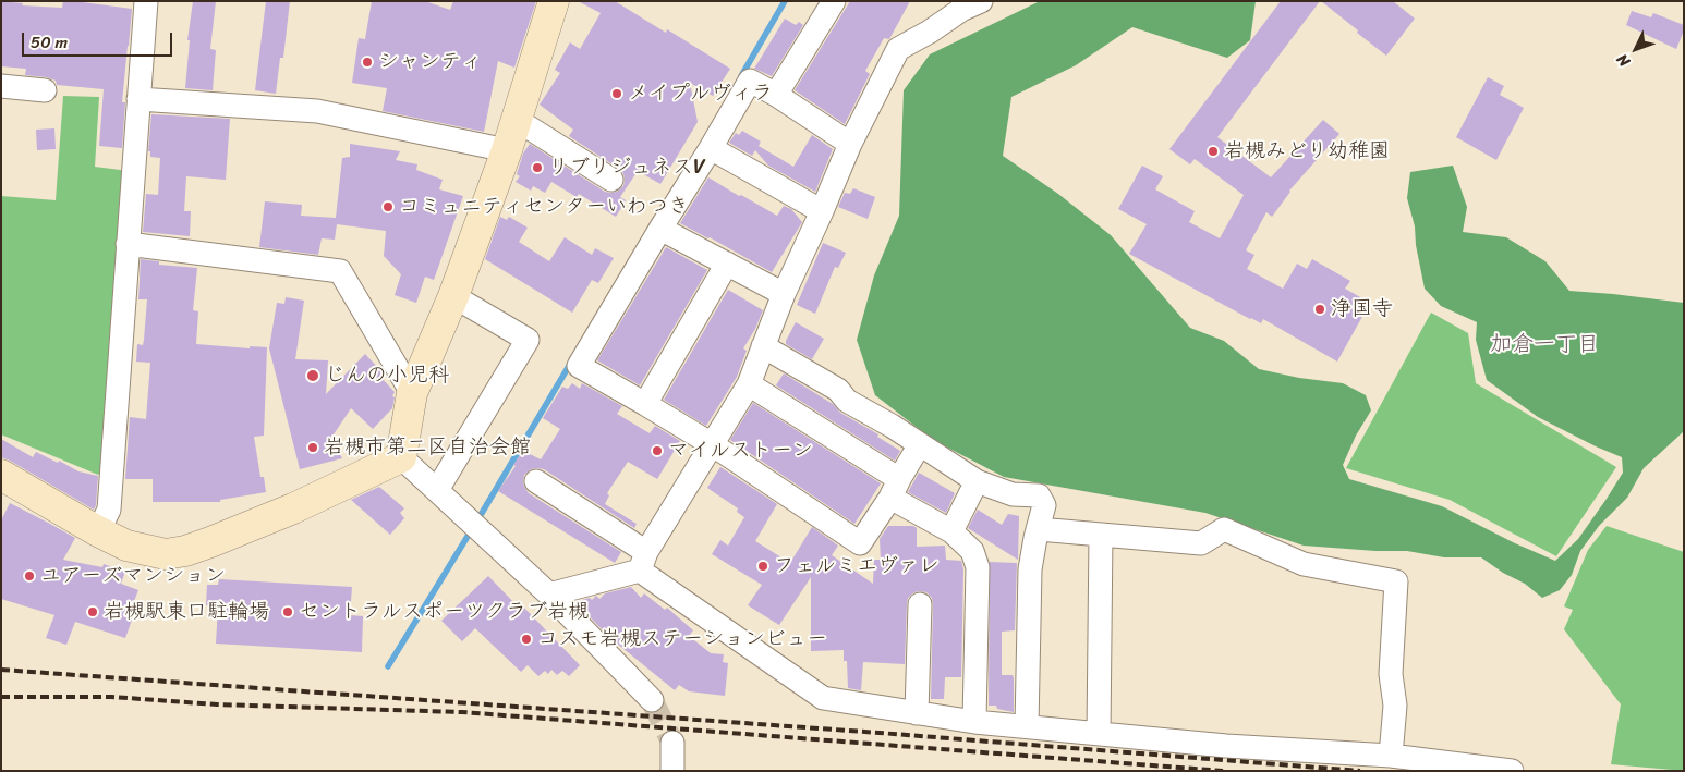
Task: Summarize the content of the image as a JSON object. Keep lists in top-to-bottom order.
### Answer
{
  "districts": ["加倉一丁目"],
  "places": [
    "シャンティ",
    "メイプルヴィラ",
    "岩槻みどり幼稚園",
    "リブリジュネスV",
    "コミュニティセンターいわつき",
    "浄国寺",
    "じんの小児科",
    "岩槻市第二区自治会館",
    "マイルストーン",
    "フェルミエヴァレ",
    "ユアーズマンション",
    "岩槻駅東口駐輪場",
    "セントラルスポーツクラブ岩槻",
    "コスモ岩槻ステーションビュー"
  ],
  "scale_bar": "50 m",
  "north": "bottom left"
}
